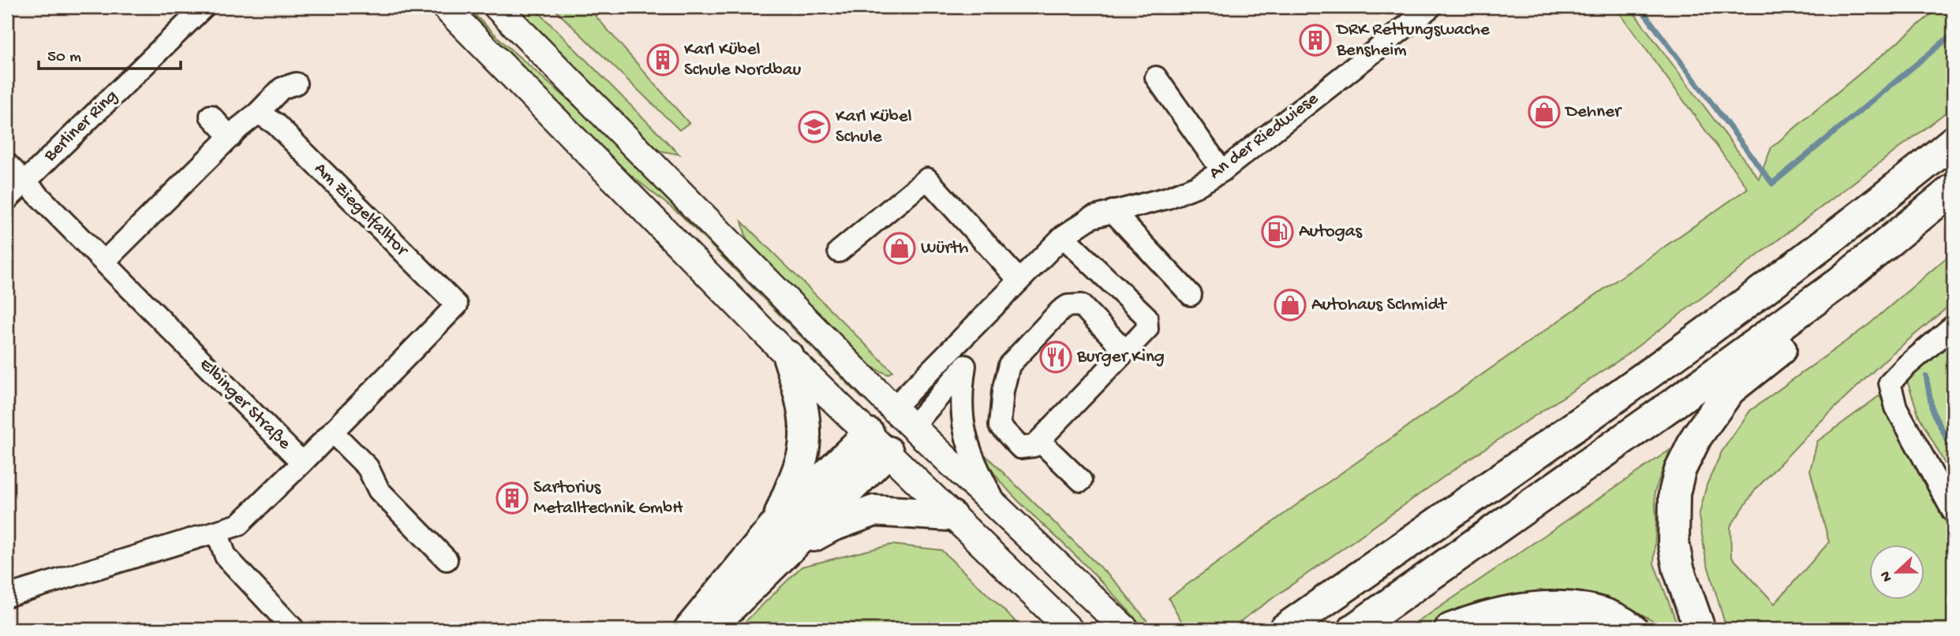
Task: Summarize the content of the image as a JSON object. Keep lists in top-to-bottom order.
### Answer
{
  "streets": {
    "street": [
      "Berliner Ring",
      "An der Riedwiese",
      "Am Ziegelfalltor",
      "Elbinger Straße"
    ]
  },
  "crossings": [
    ["Berliner Ring", "Elbinger Straße"],
    ["Am Ziegelfalltor", "Elbinger Straße"]
  ],
  "places": {
    "building": ["DRK Rettungswache Bensheim", "Karl Kübel Schule Nordbau", "Sartorius Metalltechnik GmbH"],
    "shop": ["Dehner", "Würth", "Autohaus Schmidt"],
    "school or university": ["Karl Kübel Schule"],
    "fuel station": ["Autogas"],
    "restaurant": ["Burger King"]
  },
  "scale_bar": "50 m",
  "north": "left"
}
